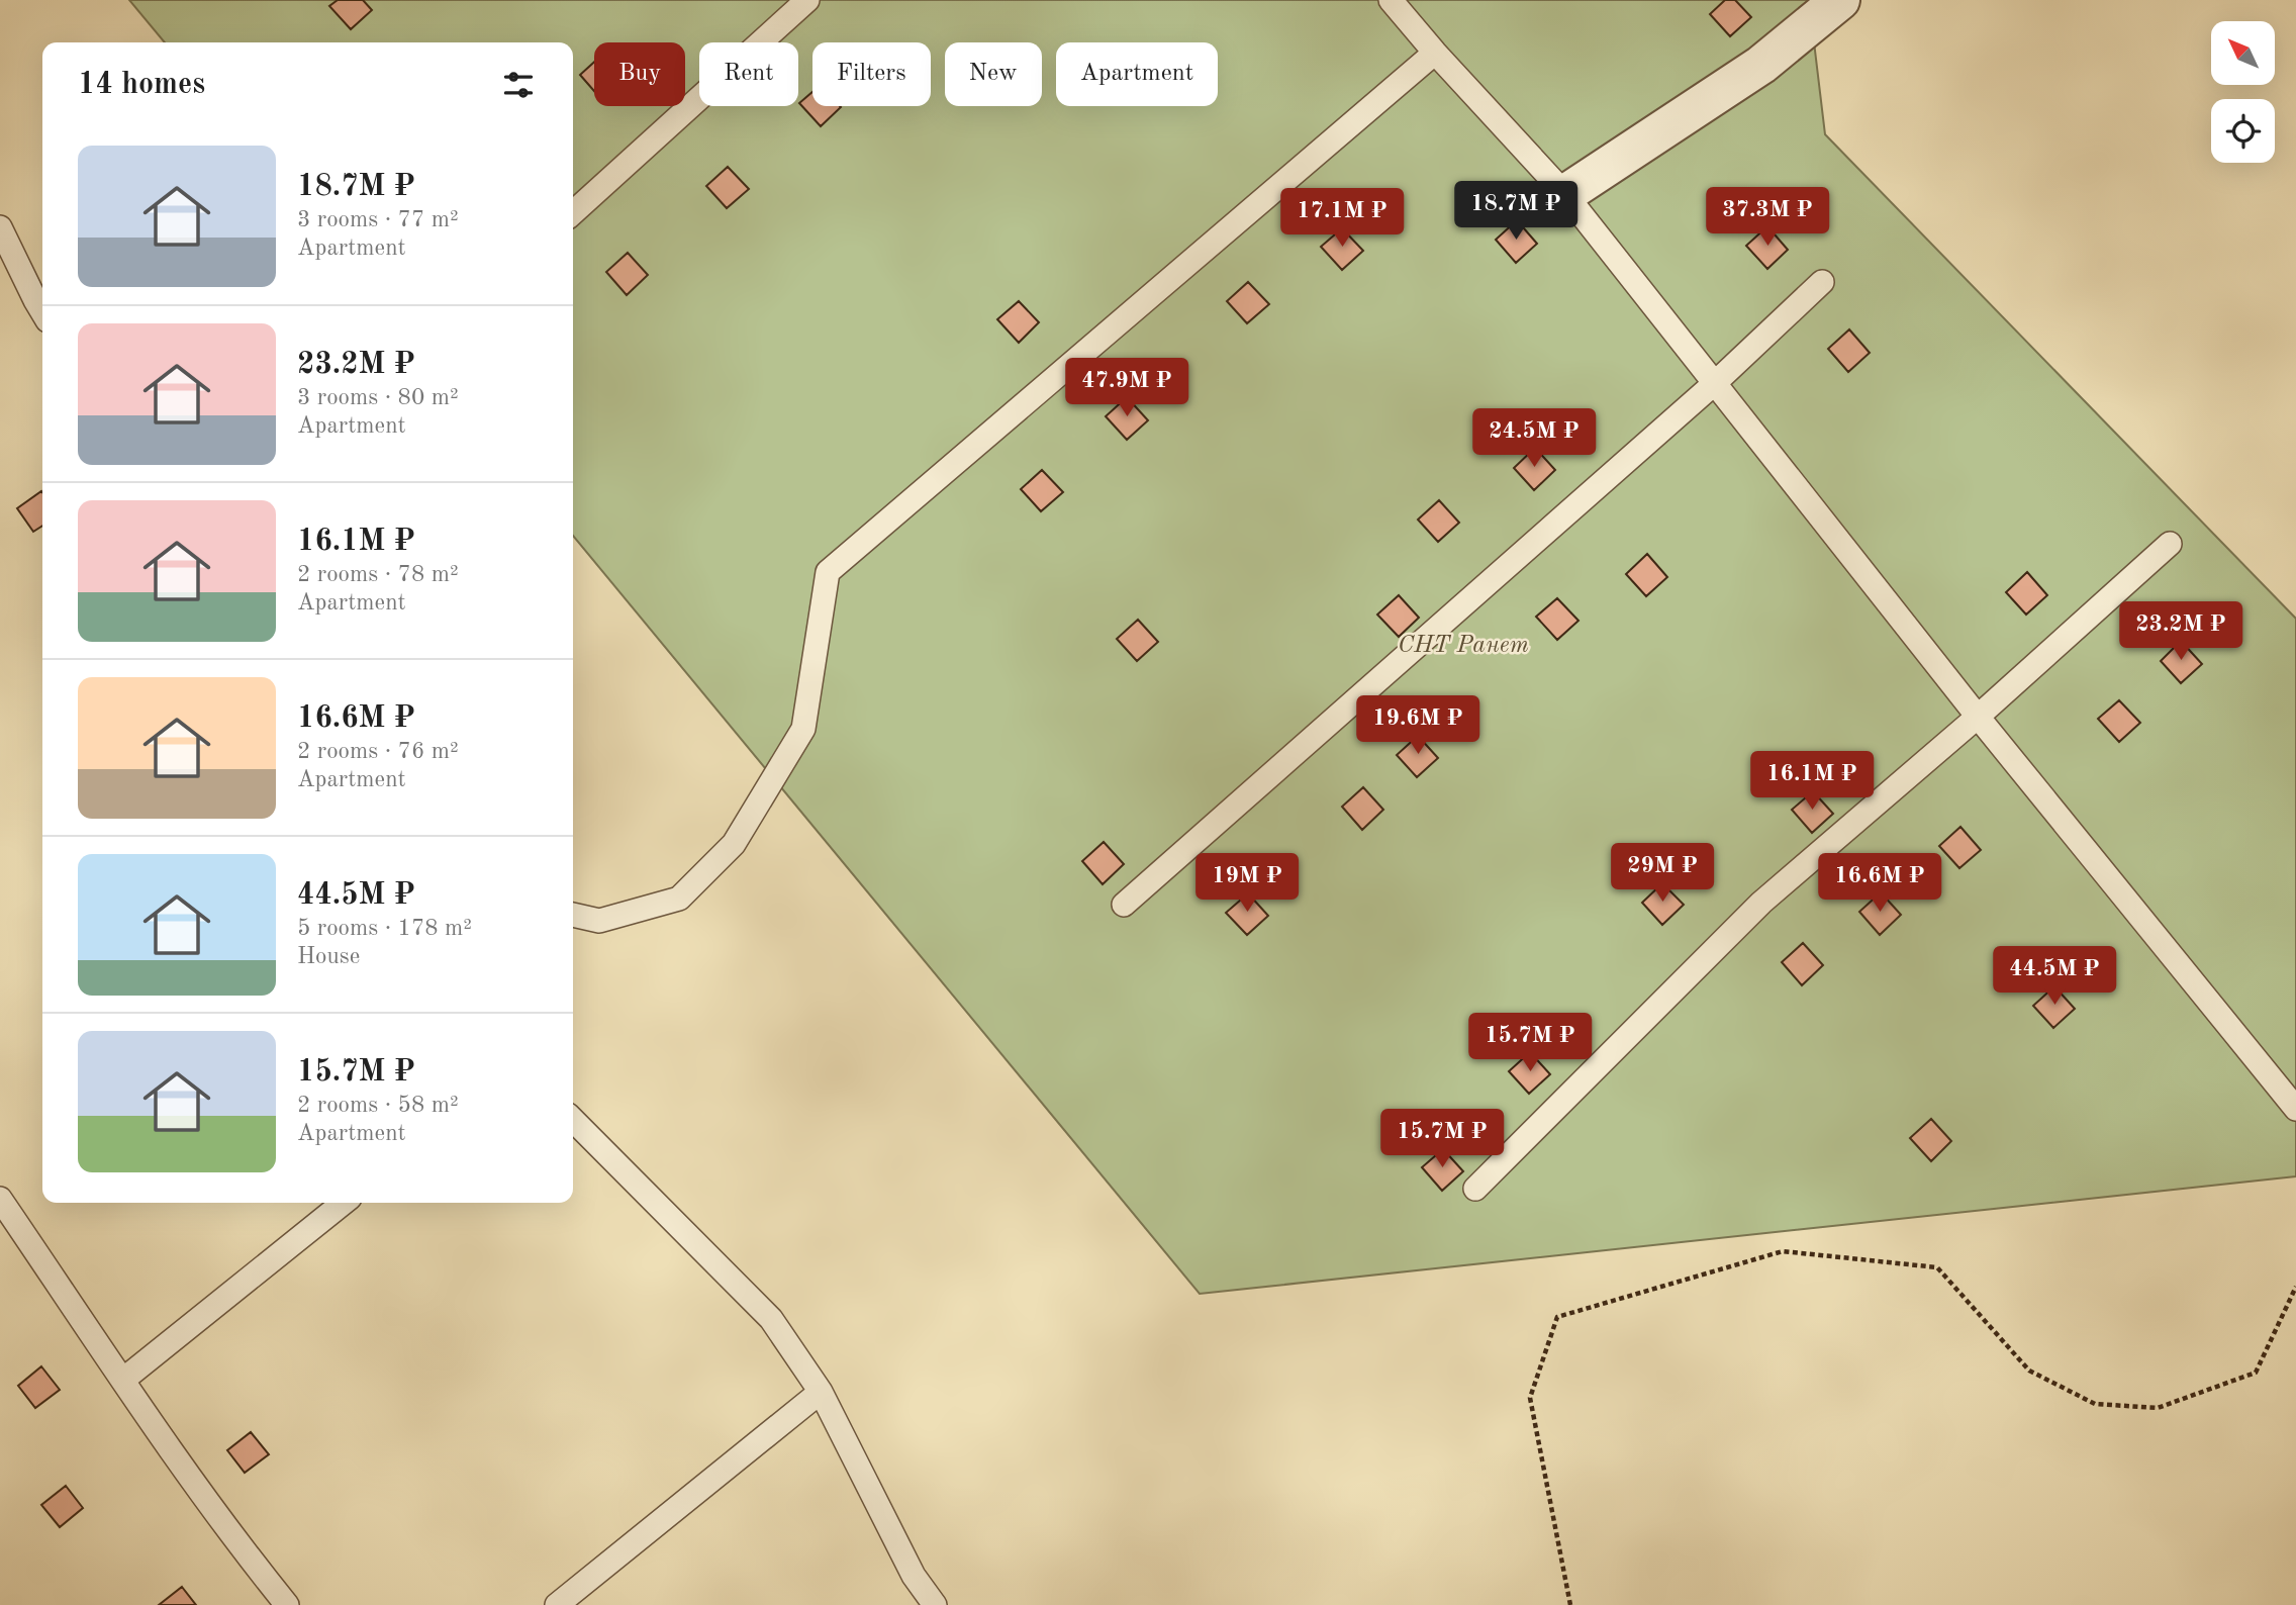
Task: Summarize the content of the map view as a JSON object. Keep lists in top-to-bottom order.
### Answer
{
  "parks": ["СНТ Ранет"],
  "north": "top left",
  "page": {
    "chip": [
      "Buy",
      "Rent",
      "Filters",
      "New",
      "Apartment"
    ],
    "heading": "14 homes",
    "list": [
      {
        "name": "18.7M ₽",
        "note": "3 rooms · 77 m² · Apartment"
      },
      {
        "name": "23.2M ₽",
        "note": "3 rooms · 80 m² · Apartment"
      },
      {
        "name": "16.1M ₽",
        "note": "2 rooms · 78 m² · Apartment"
      },
      {
        "name": "16.6M ₽",
        "note": "2 rooms · 76 m² · Apartment"
      },
      {
        "name": "44.5M ₽",
        "note": "5 rooms · 178 m² · House"
      },
      {
        "name": "15.7M ₽",
        "note": "2 rooms · 58 m² · Apartment"
      }
    ],
    "price": [
      "18.7M ₽",
      "37.3M ₽",
      "17.1M ₽",
      "47.9M ₽",
      "24.5M ₽",
      "23.2M ₽",
      "19.6M ₽",
      "16.1M ₽",
      "29M ₽",
      "19M ₽",
      "16.6M ₽",
      "44.5M ₽",
      "15.7M ₽",
      "15.7M ₽"
    ]
  }
}
